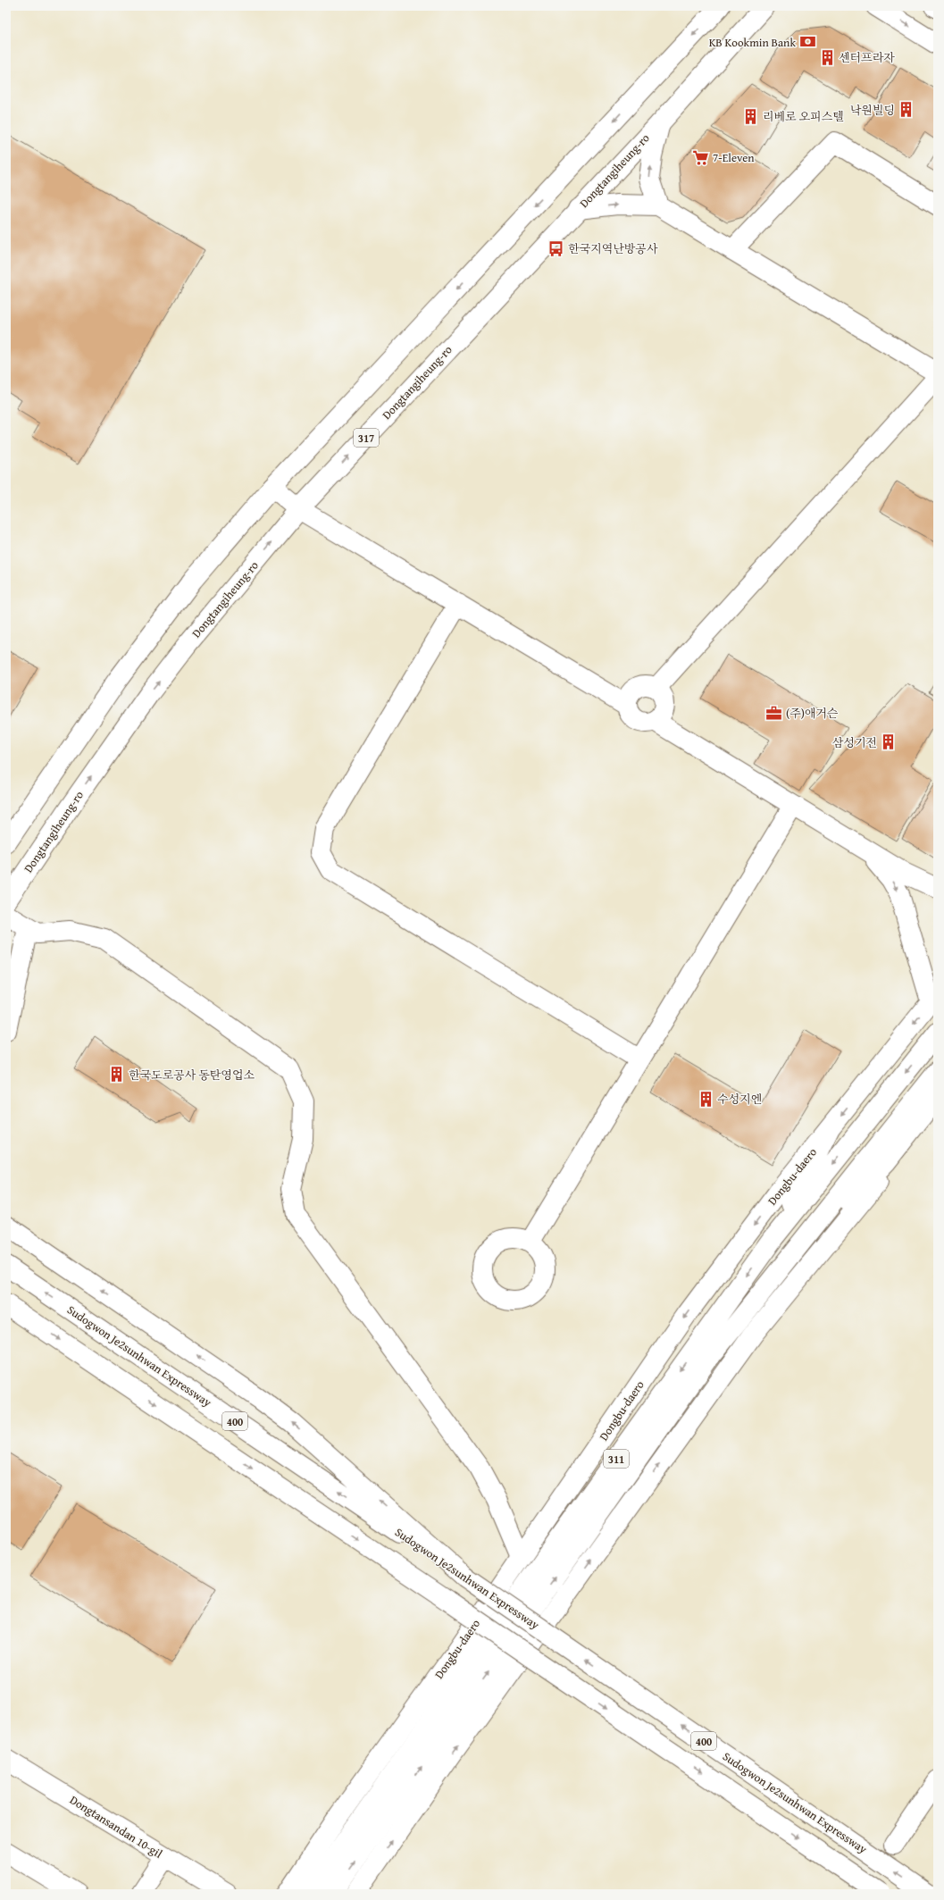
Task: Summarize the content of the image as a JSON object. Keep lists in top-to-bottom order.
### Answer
{
  "streets": {
    "main road": [
      "Dongtangiheung-ro",
      "317",
      "Dongbu-daero",
      "Sudogwon Je2sunhwan Expressway",
      "400",
      "311",
      "Dongtansandan 10-gil"
    ]
  },
  "places": {
    "bank": ["KB Kookmin Bank"],
    "building": [
      "센터프라자",
      "낙원빌딩",
      "리베로 오피스텔",
      "삼성기전",
      "한국도로공사 동탄영업소",
      "수성지엔"
    ],
    "supermarket": ["7-Eleven"],
    "bus stop": ["한국지역난방공사"],
    "office": ["(주)애거슨"]
  }
}
